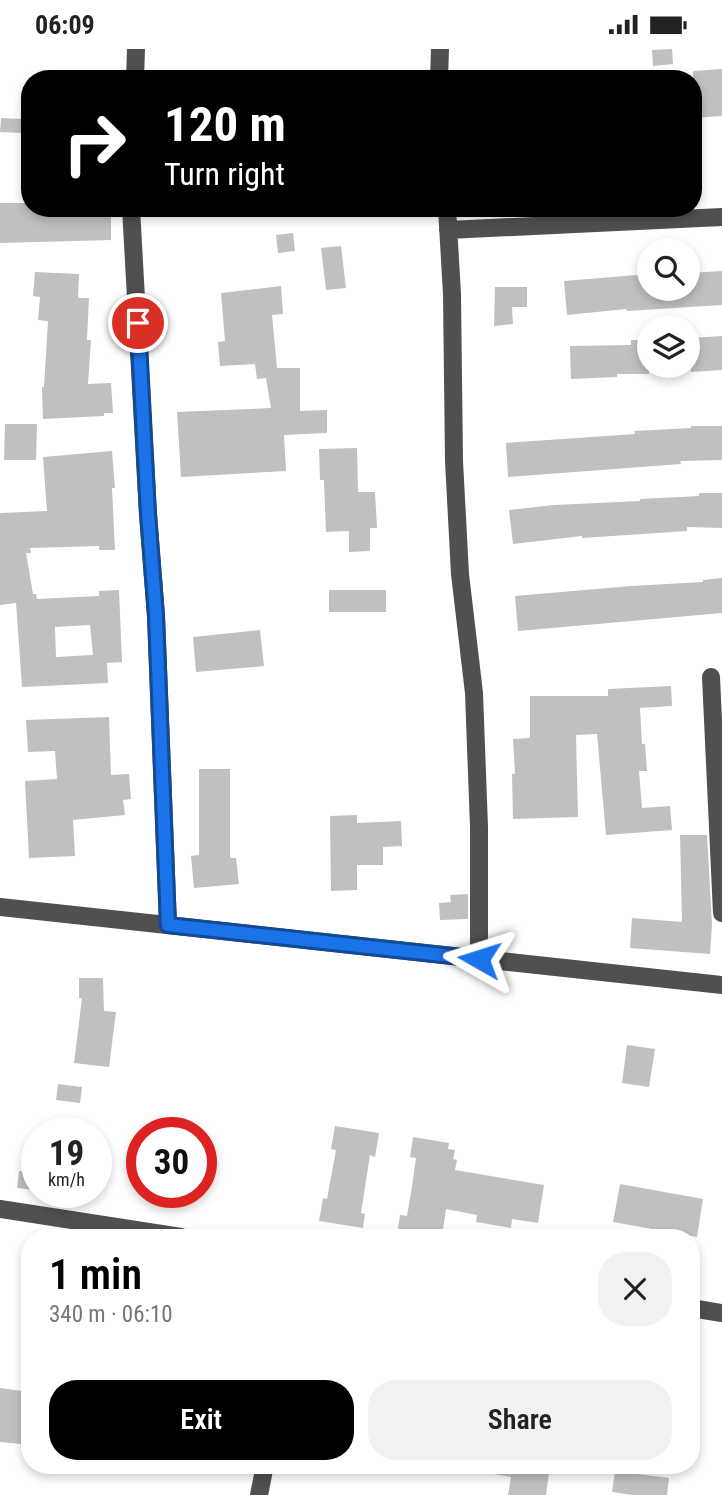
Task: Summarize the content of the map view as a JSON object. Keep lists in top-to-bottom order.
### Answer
{
  "page": {
    "status": "06:09",
    "turn": ["120 m", "Turn right"],
    "speed": "19 km/h",
    "limit": "30",
    "heading": ["1 min", "340 m · 06:10"],
    "buttons": ["Exit", "Share"]
  }
}
